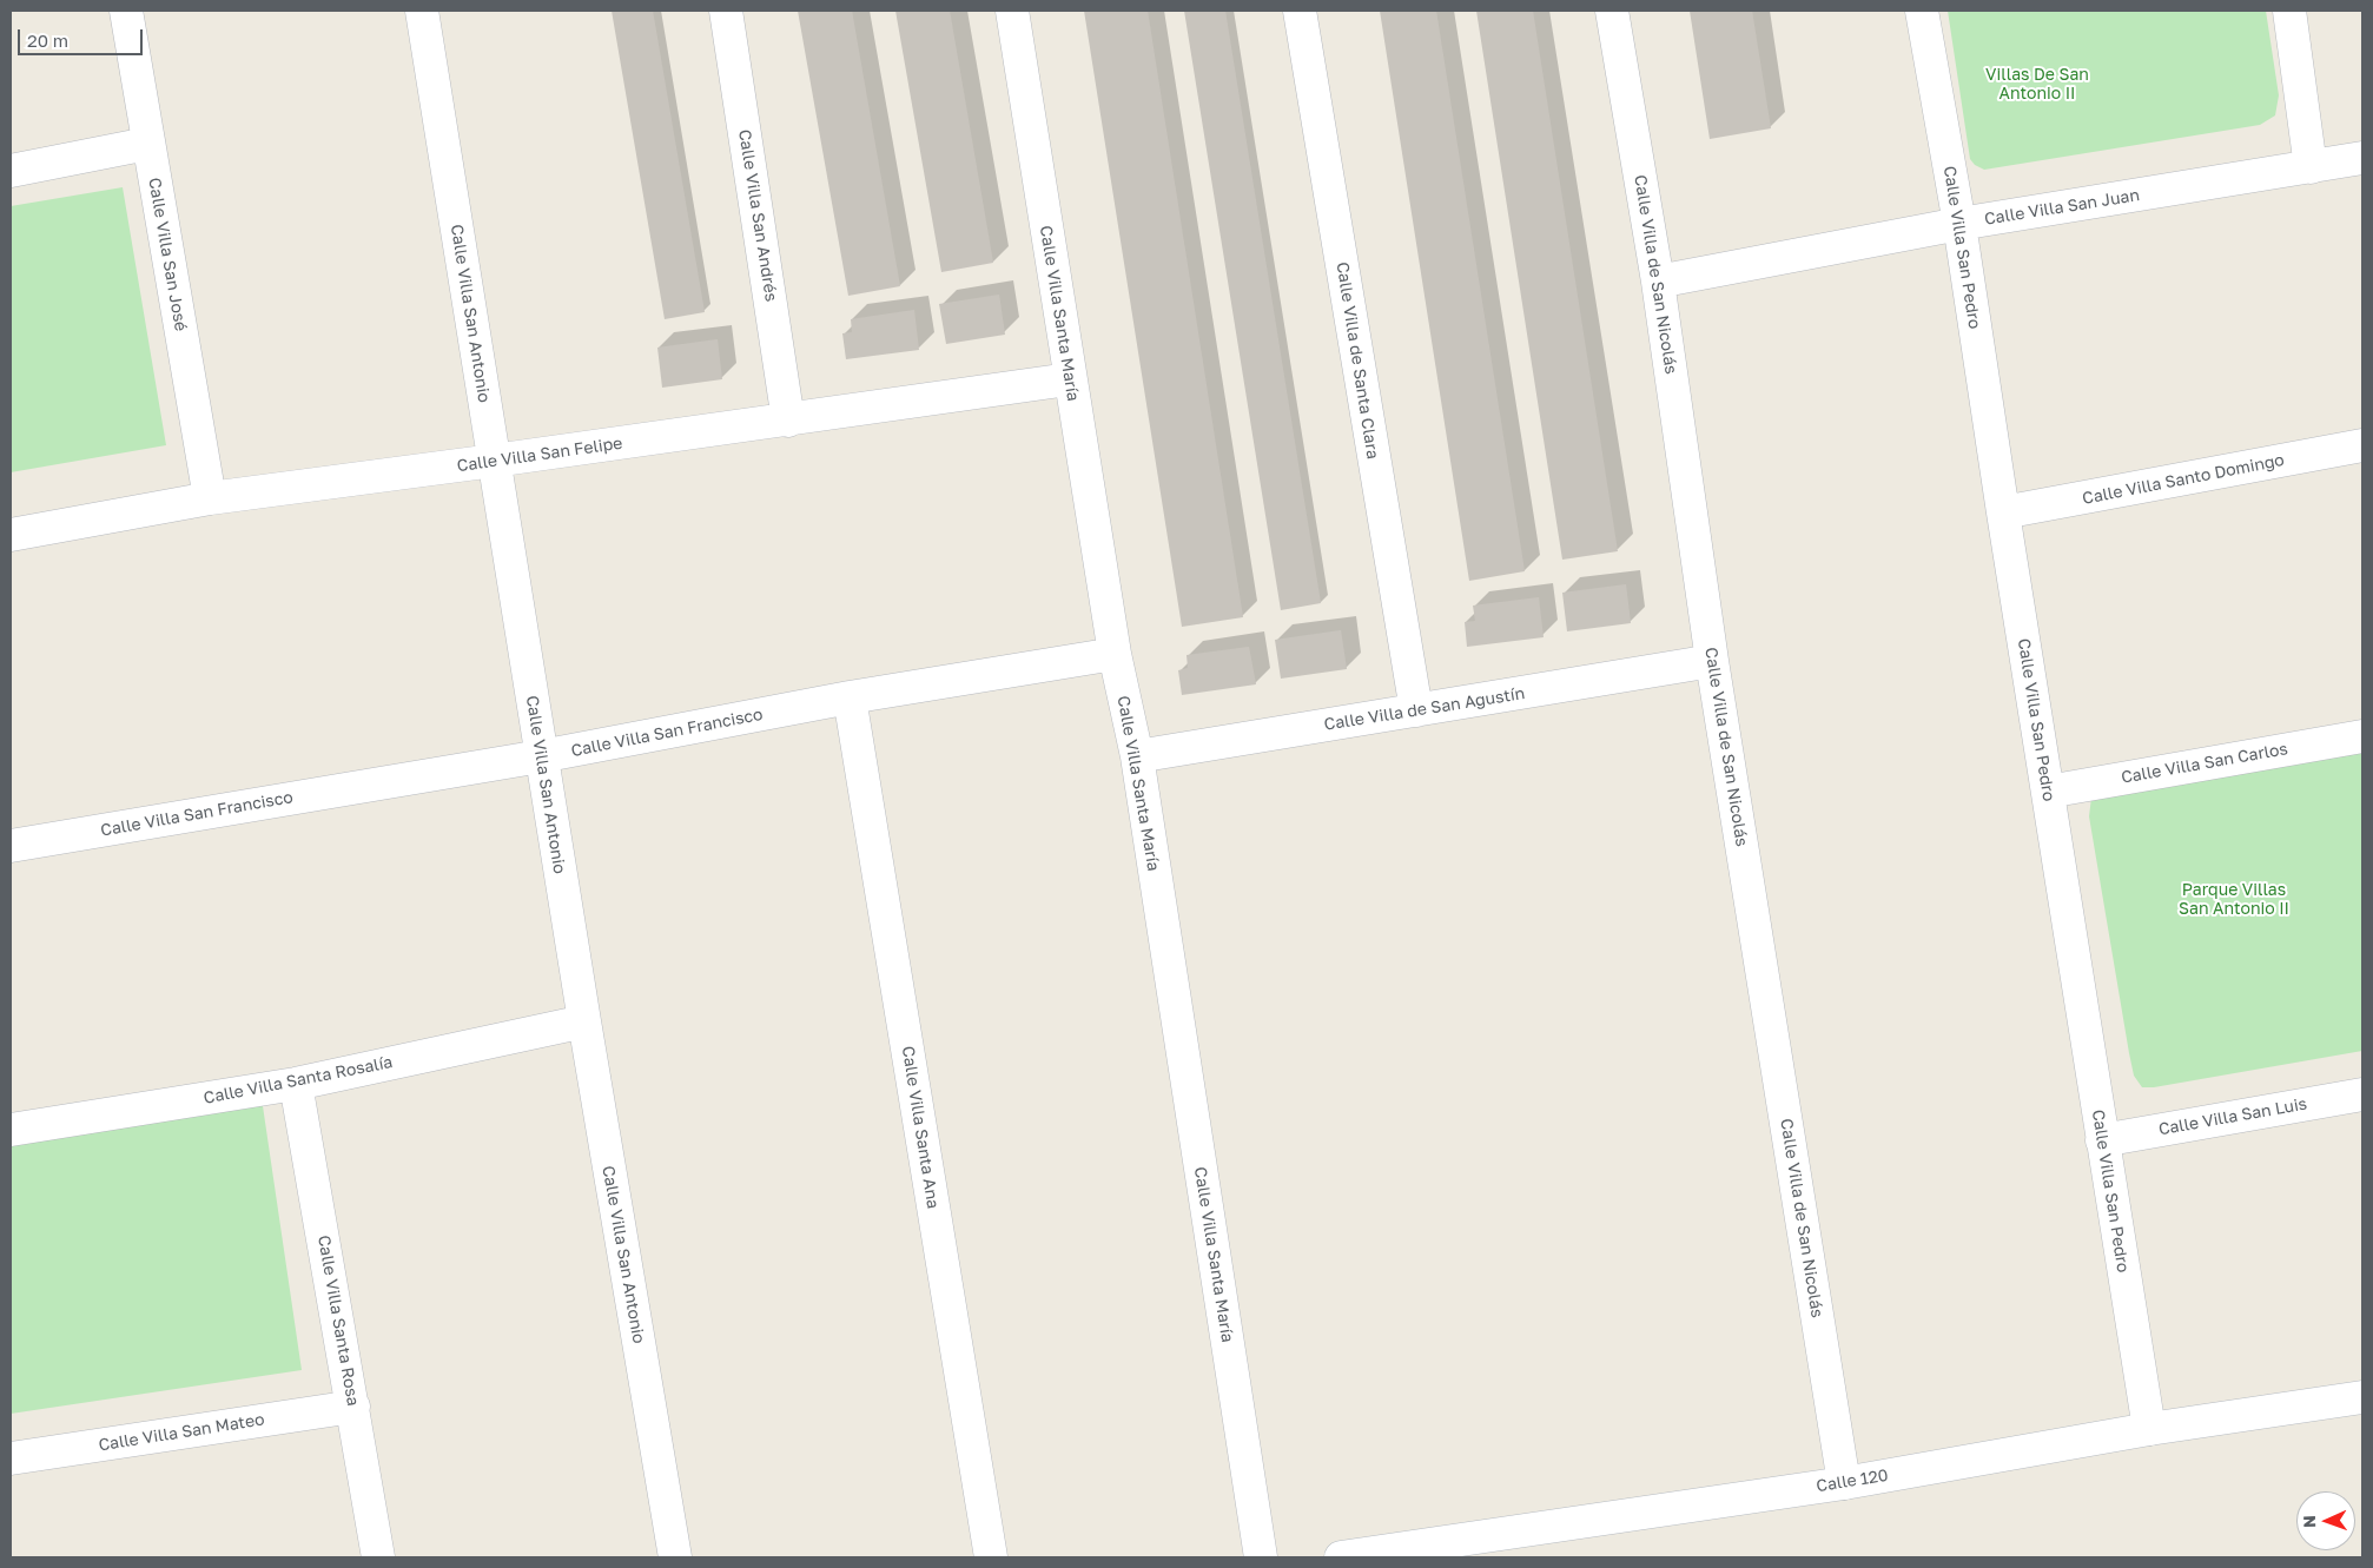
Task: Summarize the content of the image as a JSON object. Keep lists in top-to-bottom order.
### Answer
{
  "streets": {
    "street": [
      "Calle Villa San Juan",
      "Calle Villa San Andrés",
      "Calle Villa San Pedro",
      "Calle Villa San José",
      "Calle Villa de San Nicolás",
      "Calle Villa San Antonio",
      "Calle Villa Santa María",
      "Calle Villa de Santa Clara",
      "Calle Villa San Felipe",
      "Calle Villa Santo Domingo",
      "Calle Villa de San Agustín",
      "Calle Villa San Francisco",
      "Calle Villa San Carlos",
      "Calle Villa Santa Rosalía",
      "Calle Villa San Luis",
      "Calle Villa Santa Ana",
      "Calle Villa Santa Rosa",
      "Calle Villa San Mateo",
      "Calle 120"
    ]
  },
  "crossings": [
    ["Calle Villa San Juan", "Calle Villa San Pedro"],
    ["Calle Villa San Juan", "Calle Villa de San Nicolás"],
    ["Calle Villa San Andrés", "Calle Villa San Felipe"],
    ["Calle Villa San Pedro", "Calle Villa Santo Domingo"],
    ["Calle Villa San Pedro", "Calle Villa San Carlos"],
    ["Calle Villa San Pedro", "Calle Villa San Luis"],
    ["Calle Villa San Pedro", "Calle 120"],
    ["Calle Villa San José", "Calle Villa San Felipe"],
    ["Calle Villa de San Nicolás", "Calle Villa de San Agustín"],
    ["Calle Villa de San Nicolás", "Calle 120"],
    ["Calle Villa San Antonio", "Calle Villa San Felipe"],
    ["Calle Villa San Antonio", "Calle Villa San Francisco"],
    ["Calle Villa San Antonio", "Calle Villa Santa Rosalía"],
    ["Calle Villa Santa María", "Calle Villa San Felipe"],
    ["Calle Villa Santa María", "Calle Villa de San Agustín"],
    ["Calle Villa Santa María", "Calle Villa San Francisco"],
    ["Calle Villa de Santa Clara", "Calle Villa de San Agustín"],
    ["Calle Villa San Francisco", "Calle Villa Santa Ana"],
    ["Calle Villa Santa Rosalía", "Calle Villa Santa Rosa"],
    ["Calle Villa Santa Rosa", "Calle Villa San Mateo"]
  ],
  "parks": ["Villas De San Antonio II", "Parque Villas San Antonio II"],
  "scale_bar": "20 m",
  "north": "left"
}
